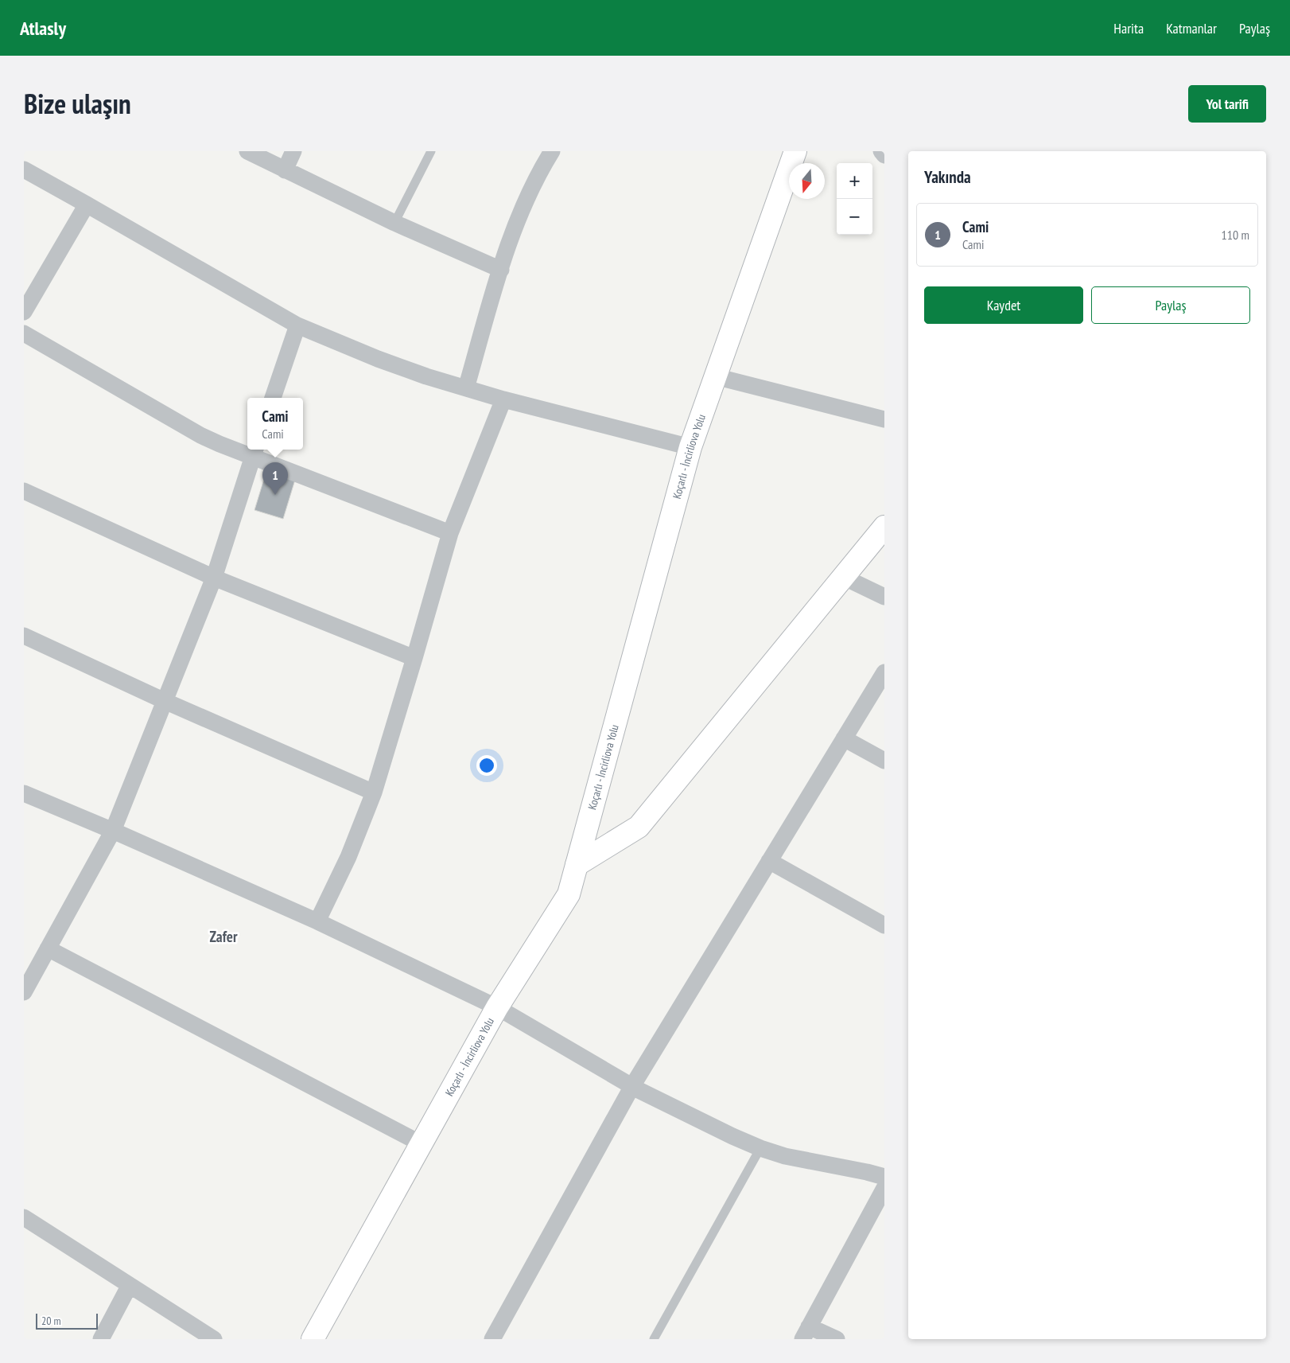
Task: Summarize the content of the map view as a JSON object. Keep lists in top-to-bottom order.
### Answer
{
  "streets": {
    "main road": ["Koçarlı - İncirliova Yolu"]
  },
  "districts": ["Zafer"],
  "scale_bar": "20 m",
  "north": "bottom",
  "page": {
    "header": "Atlasly",
    "nav": ["Harita", "Katmanlar", "Paylaş"],
    "title": "Bize ulaşın",
    "buttons": [
      "Yol tarifi",
      ["Kaydet", "Paylaş"]
    ],
    "heading": "Yakında",
    "map_buttons": ["+", "−"],
    "list": [
      {
        "mark": "1",
        "name": "Cami",
        "note": "Cami",
        "value": "110 m"
      }
    ],
    "popup": ["Cami", "Cami"],
    "pins": "1",
    "scale": "20 m"
  }
}
